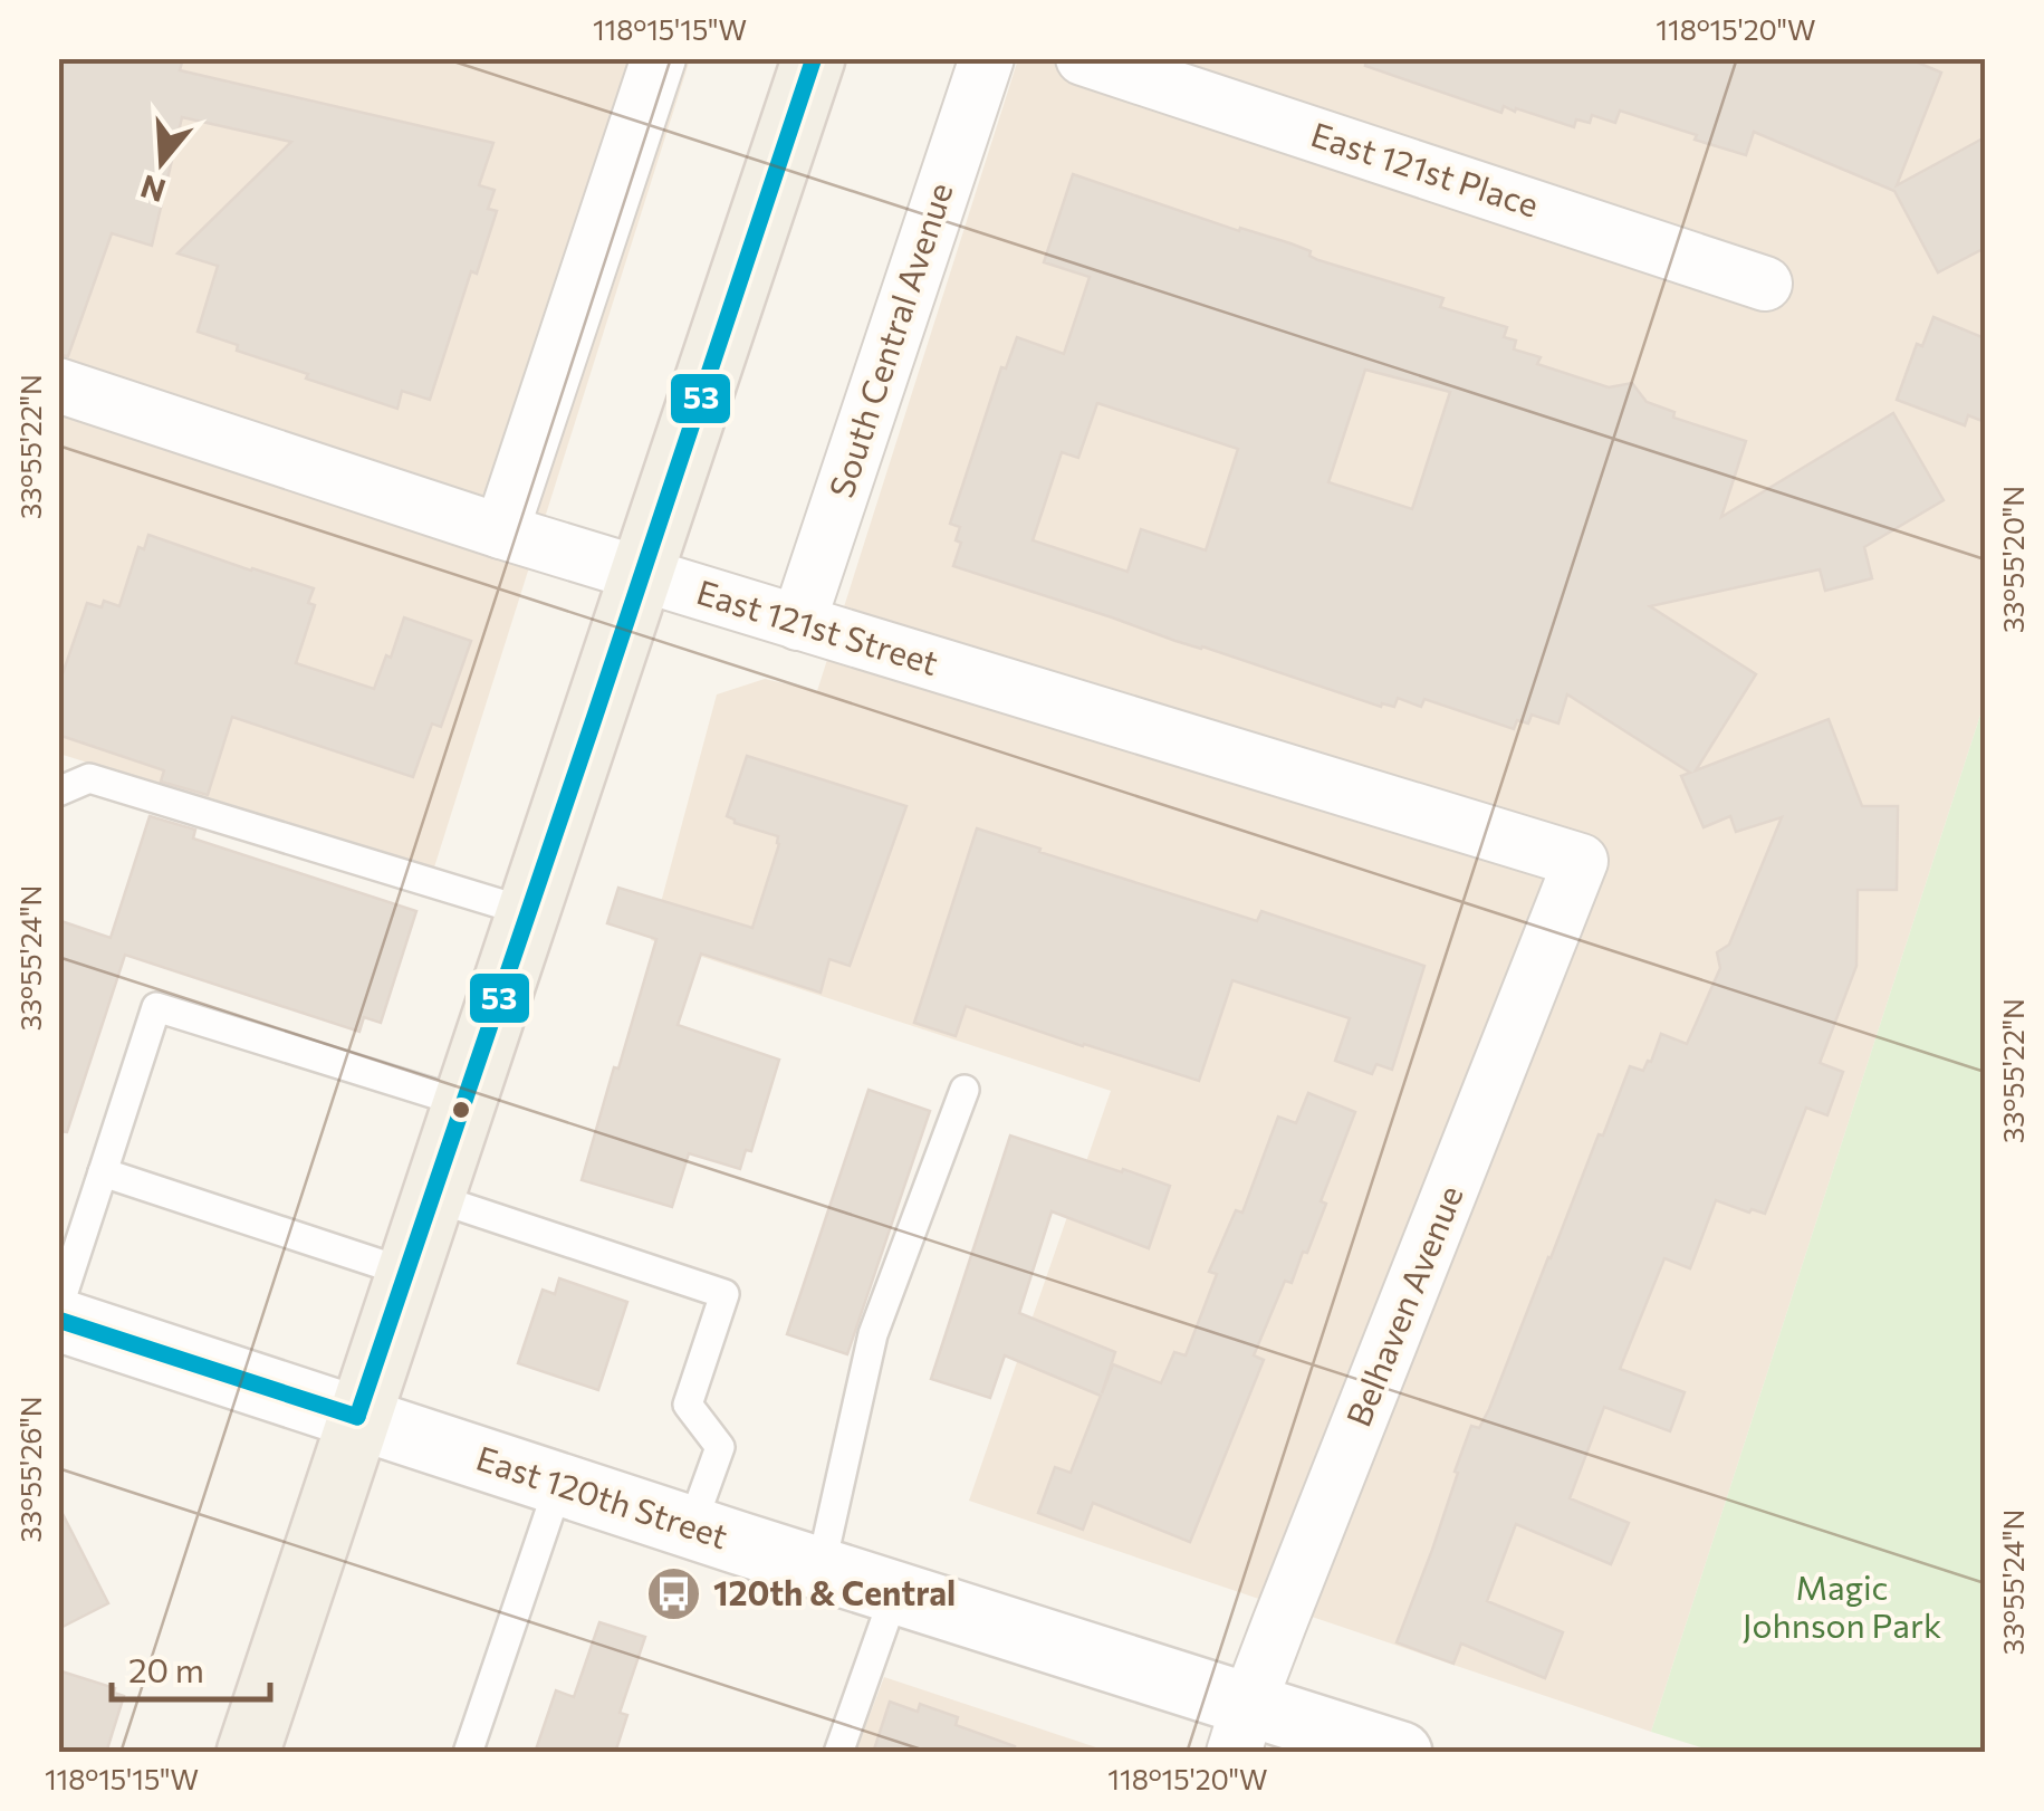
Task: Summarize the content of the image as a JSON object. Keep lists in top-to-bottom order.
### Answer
{
  "streets": {
    "street": [
      "East 121st Place",
      "South Central Avenue",
      "East 121st Street",
      "Belhaven Avenue",
      "East 120th Street"
    ]
  },
  "crossings": [
    ["South Central Avenue", "East 121st Street"],
    ["East 121st Street", "Belhaven Avenue"],
    ["Belhaven Avenue", "East 120th Street"]
  ],
  "parks": ["Magic Johnson Park"],
  "places": {
    "bus stop": ["120th & Central"]
  },
  "lines": ["transit line 53"],
  "scale_bar": "20 m",
  "north": "bottom",
  "coordinates": [
    "118°15'15\"W",
    "118°15'20\"W",
    "33°55'22\"N",
    "33°55'20\"N",
    "33°55'24\"N",
    "33°55'26\"N"
  ]
}
